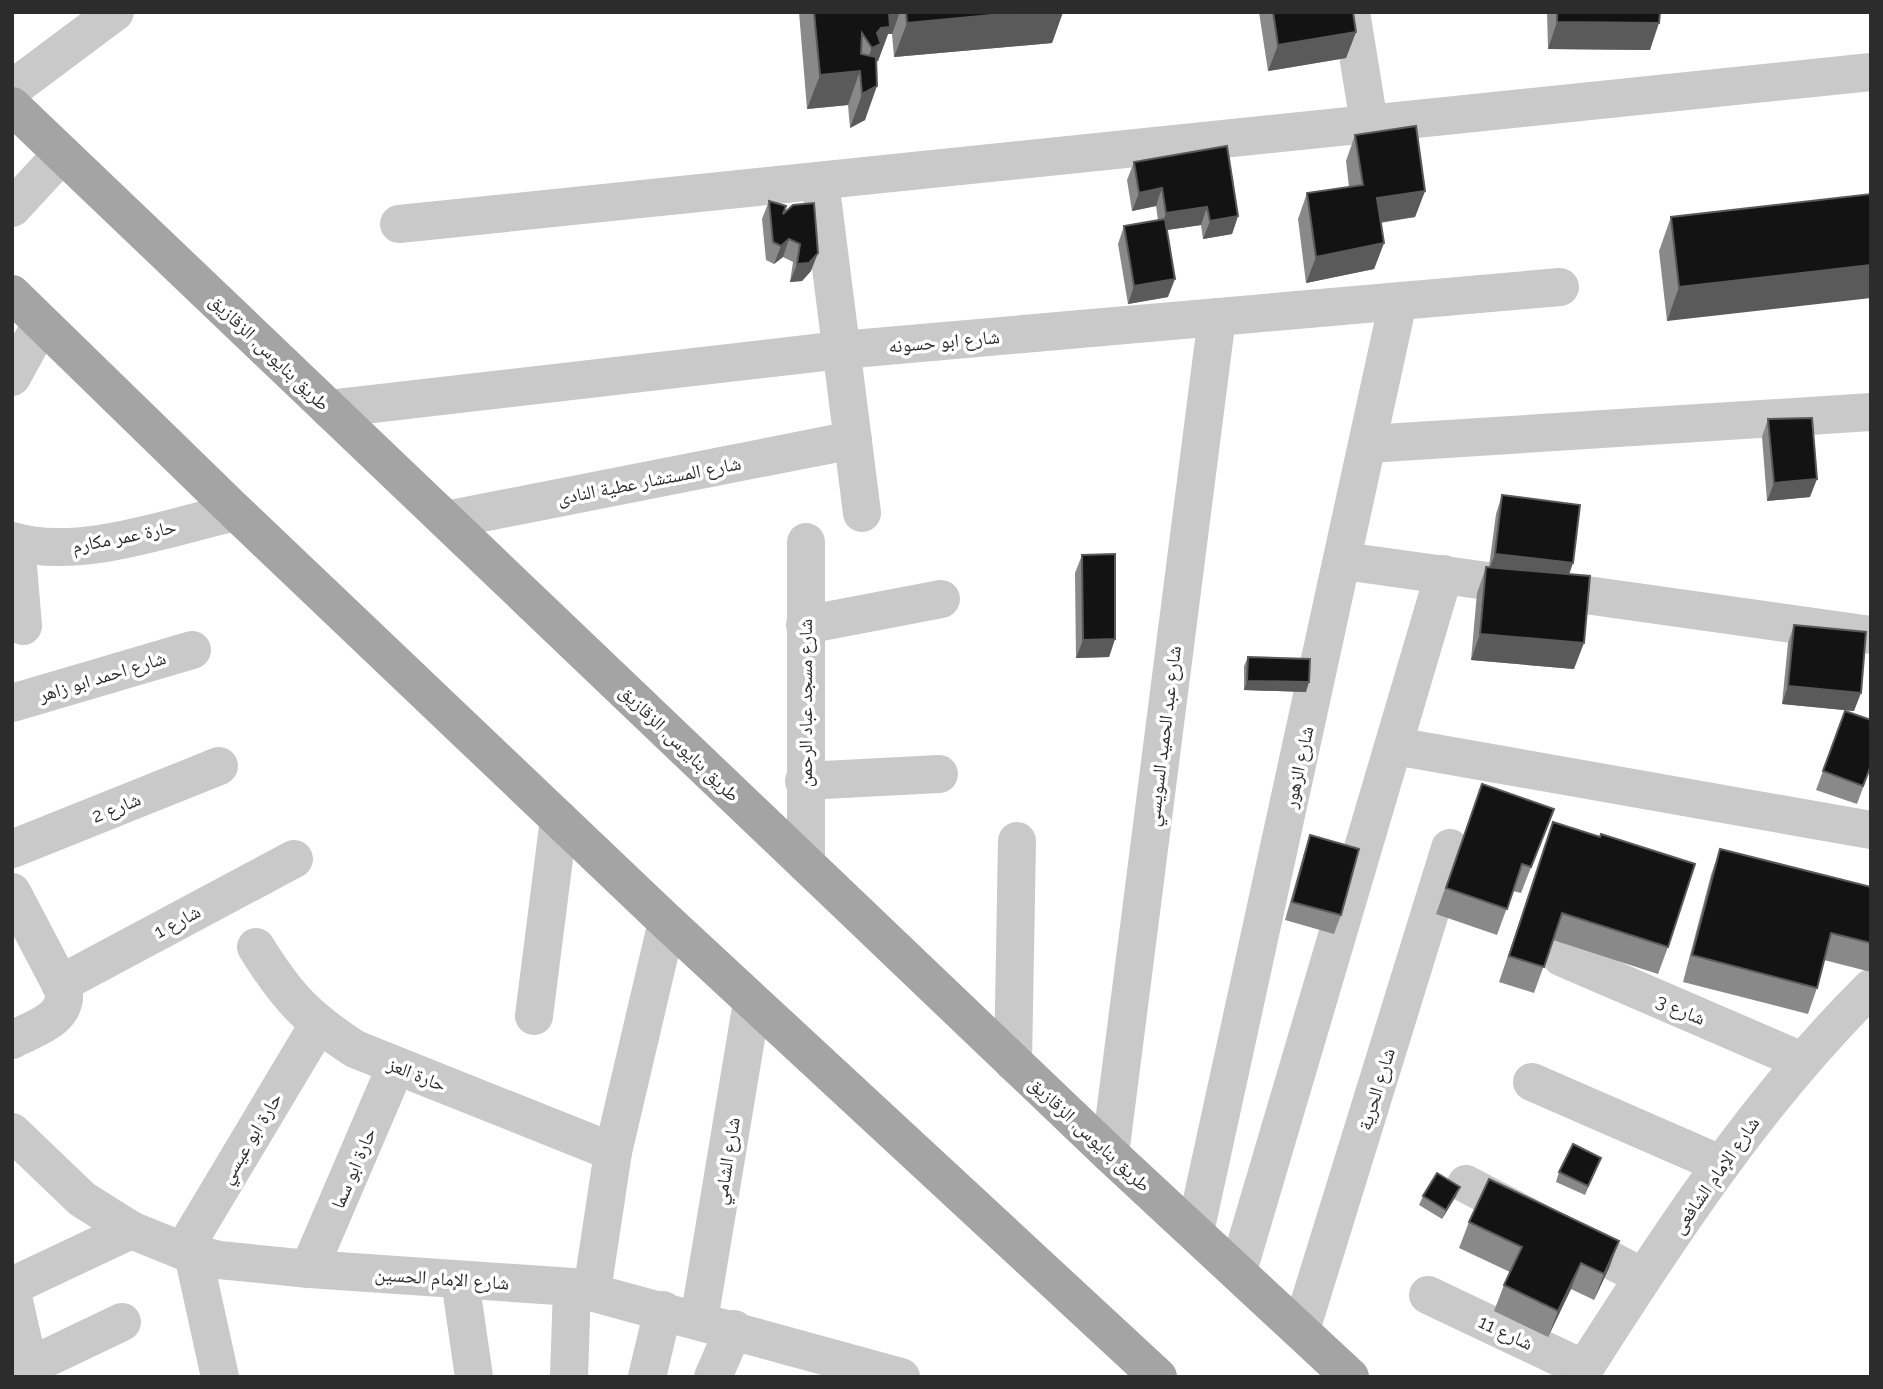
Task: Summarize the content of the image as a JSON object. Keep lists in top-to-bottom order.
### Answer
{
  "streets": {
    "main road": ["طريق بنايوس, الزقازيق"],
    "street": [
      "شارع ابو حسونه",
      "شارع المستشار عطية النادى",
      "حارة عمر مكارم",
      "شارع احمد ابو زاهر",
      "شارع مسجد عباد الرحمن",
      "شارع عبد الحميد السويسي",
      "شارع الزهور",
      "شارع 2",
      "شارع 1",
      "شارع 3",
      "حارة العز",
      "شارع الحرية",
      "حارة ابو عيسي",
      "شارع الشامي",
      "حارة ابو سما",
      "شارع الإمام الشافعى",
      "شارع الإمام الحسين",
      "شارع 11"
    ]
  },
  "crossings": [
    ["شارع ابو حسونه", "طريق بنايوس, الزقازيق"],
    ["شارع ابو حسونه", "شارع عبد الحميد السويسي"],
    ["شارع ابو حسونه", "شارع الزهور"],
    ["طريق بنايوس, الزقازيق", "شارع المستشار عطية النادى"],
    ["طريق بنايوس, الزقازيق", "شارع مسجد عباد الرحمن"],
    ["طريق بنايوس, الزقازيق", "شارع عبد الحميد السويسي"],
    ["طريق بنايوس, الزقازيق", "شارع الزهور"],
    ["طريق بنايوس, الزقازيق", "شارع الحرية"],
    ["شارع 3", "شارع الإمام الشافعى"],
    ["حارة العز", "حارة ابو عيسي"],
    ["حارة العز", "حارة ابو سما"],
    ["حارة ابو عيسي", "شارع الإمام الحسين"],
    ["شارع الشامي", "شارع الإمام الحسين"],
    ["حارة ابو سما", "شارع الإمام الحسين"],
    ["شارع الإمام الشافعى", "شارع 11"]
  ]
}
